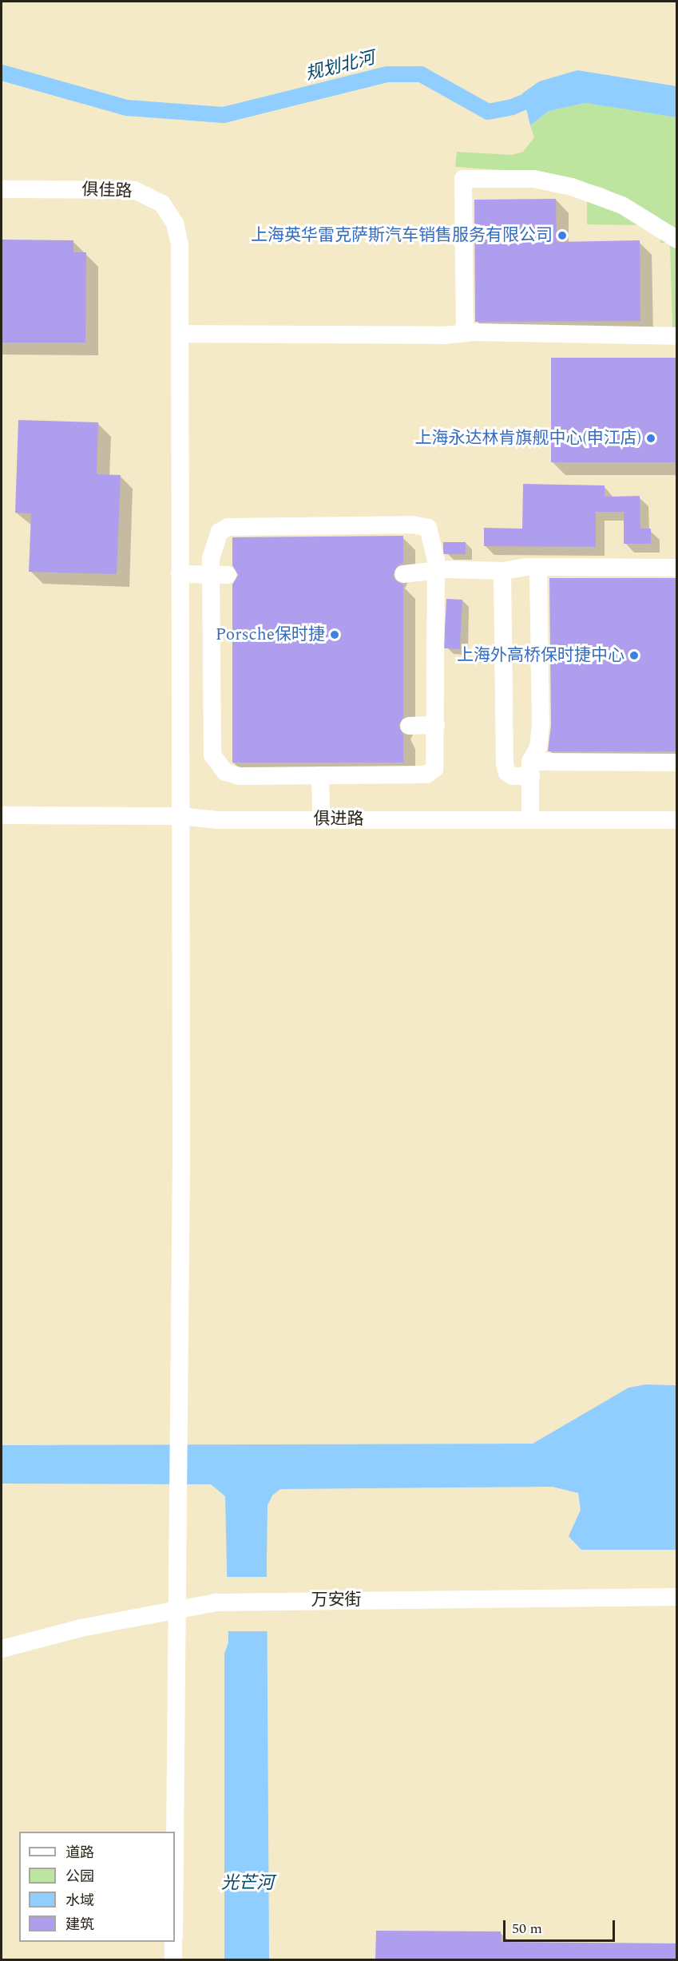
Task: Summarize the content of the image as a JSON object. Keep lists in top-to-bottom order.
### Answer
{
  "streets": {
    "street": ["俱佳路", "俱进路", "万安街"]
  },
  "crossings": [
    ["俱佳路", "俱进路"],
    ["俱佳路", "万安街"]
  ],
  "water": ["规划北河", "光芒河"],
  "places": [
    "上海英华雷克萨斯汽车销售服务有限公司",
    "上海永达林肯旗舰中心(申江店)",
    "Porsche保时捷",
    "上海外高桥保时捷中心"
  ],
  "legend": [
    "道路",
    "公园",
    "水域",
    "建筑"
  ],
  "scale_bar": "50 m"
}
